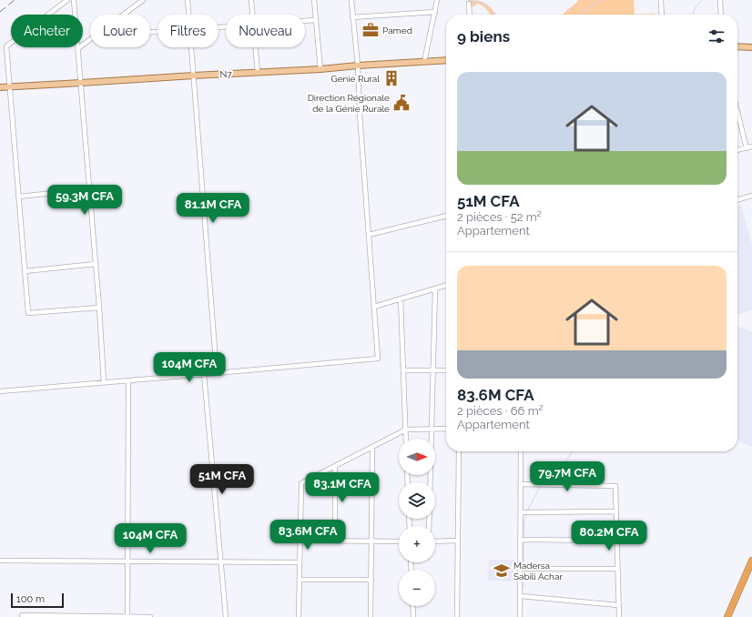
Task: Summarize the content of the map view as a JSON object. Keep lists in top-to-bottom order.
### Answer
{
  "streets": {
    "main road": ["N7"]
  },
  "places": {
    "office": ["Pamed"],
    "building": ["Genie Rural"],
    "public building": ["Direction Régionale de la Génie Rurale"],
    "school or university": ["Madersa Sabili Achar"]
  },
  "scale_bar": "100 m",
  "north": "right",
  "page": {
    "chip": [
      "Acheter",
      "Louer",
      "Filtres",
      "Nouveau"
    ],
    "heading": "9 biens",
    "list": [
      {
        "name": "51M CFA",
        "note": "2 pièces · 52 m² · Appartement"
      },
      {
        "name": "83.6M CFA",
        "note": "2 pièces · 66 m² · Appartement"
      }
    ],
    "price": [
      "59.3M CFA",
      "81.1M CFA",
      "104M CFA",
      "79.7M CFA",
      "51M CFA",
      "83.1M CFA",
      "83.6M CFA",
      "80.2M CFA",
      "104M CFA"
    ],
    "map_buttons": ["+", "−"],
    "scale": "100 m"
  }
}
